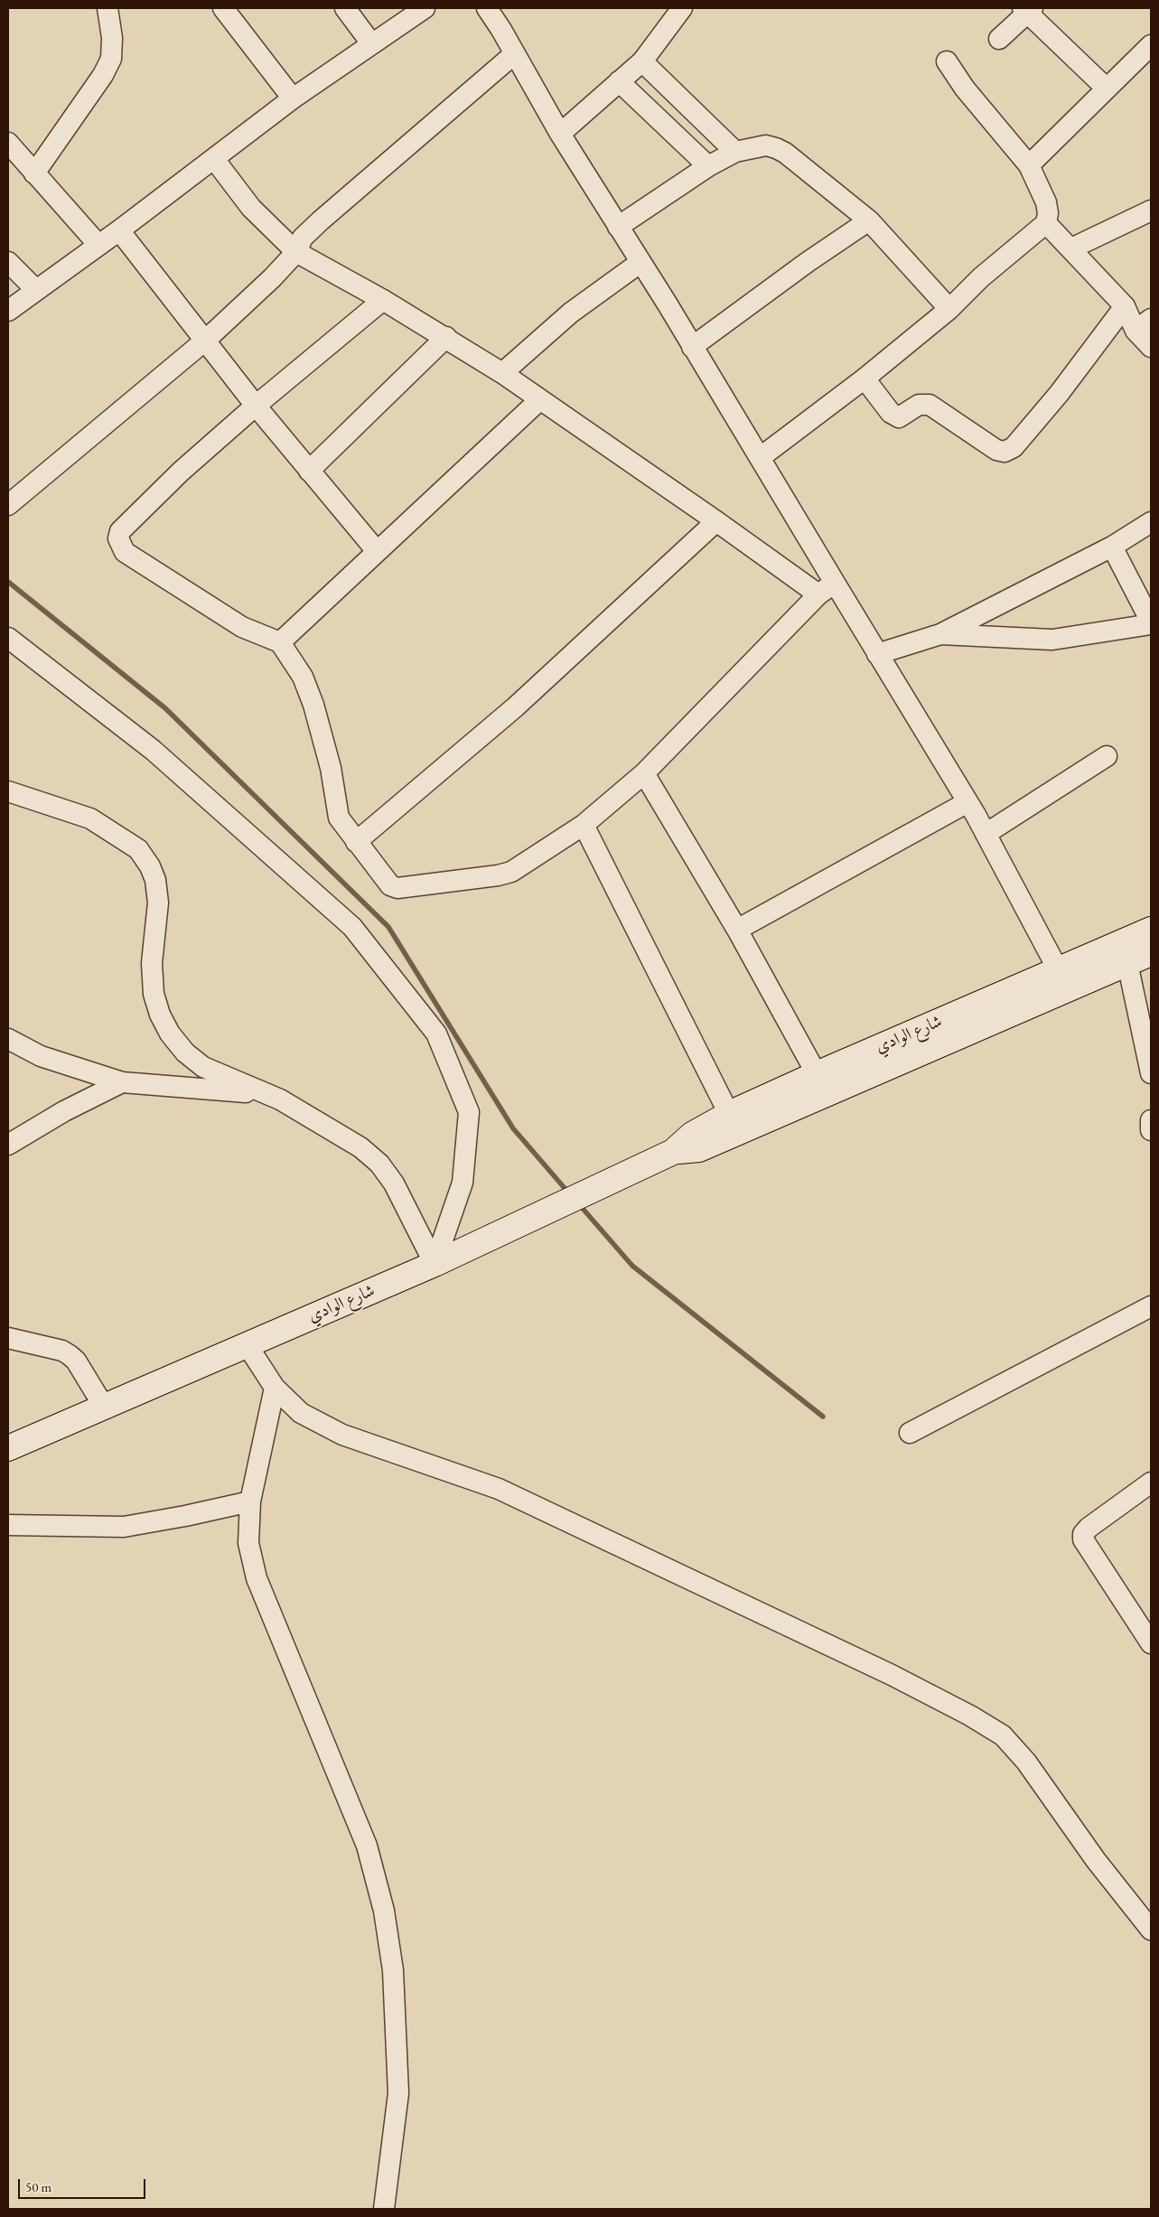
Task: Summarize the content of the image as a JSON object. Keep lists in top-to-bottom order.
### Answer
{
  "streets": {
    "main road": ["شارع الوادي"]
  },
  "scale_bar": "50 m"
}
